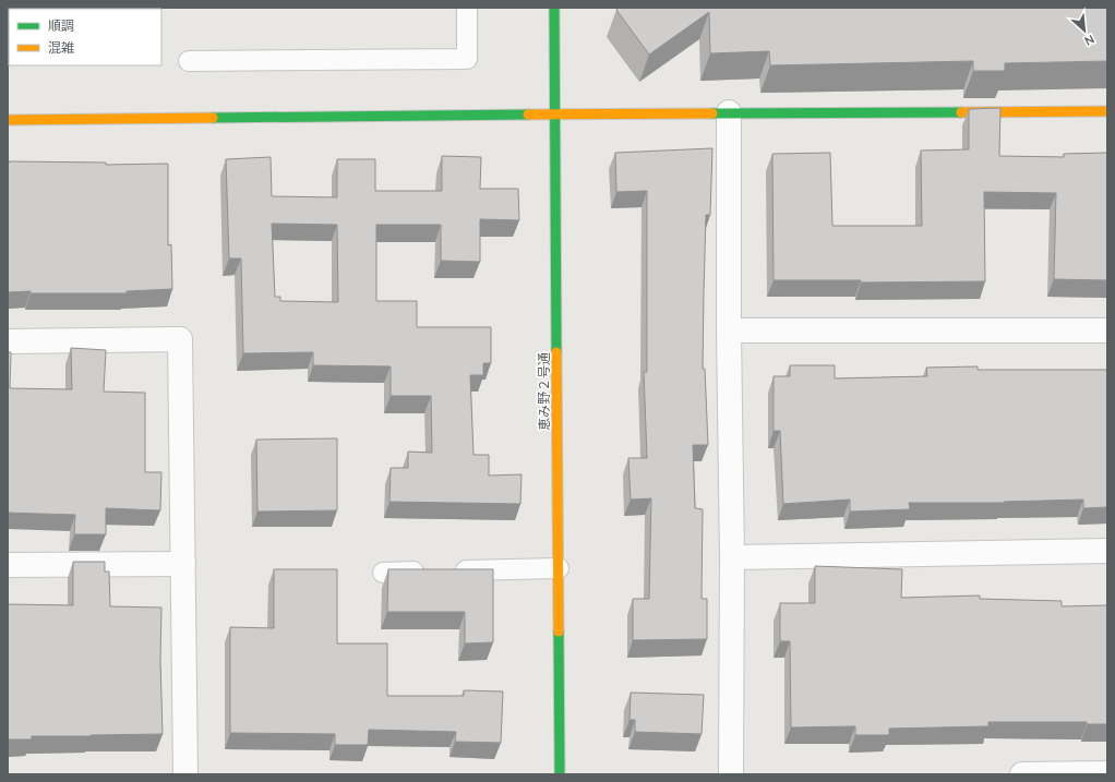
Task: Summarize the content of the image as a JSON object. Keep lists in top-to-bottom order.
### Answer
{
  "streets": {
    "street": ["恵み野２号通"]
  },
  "legend": ["順調", "混雑"],
  "north": "bottom right"
}
